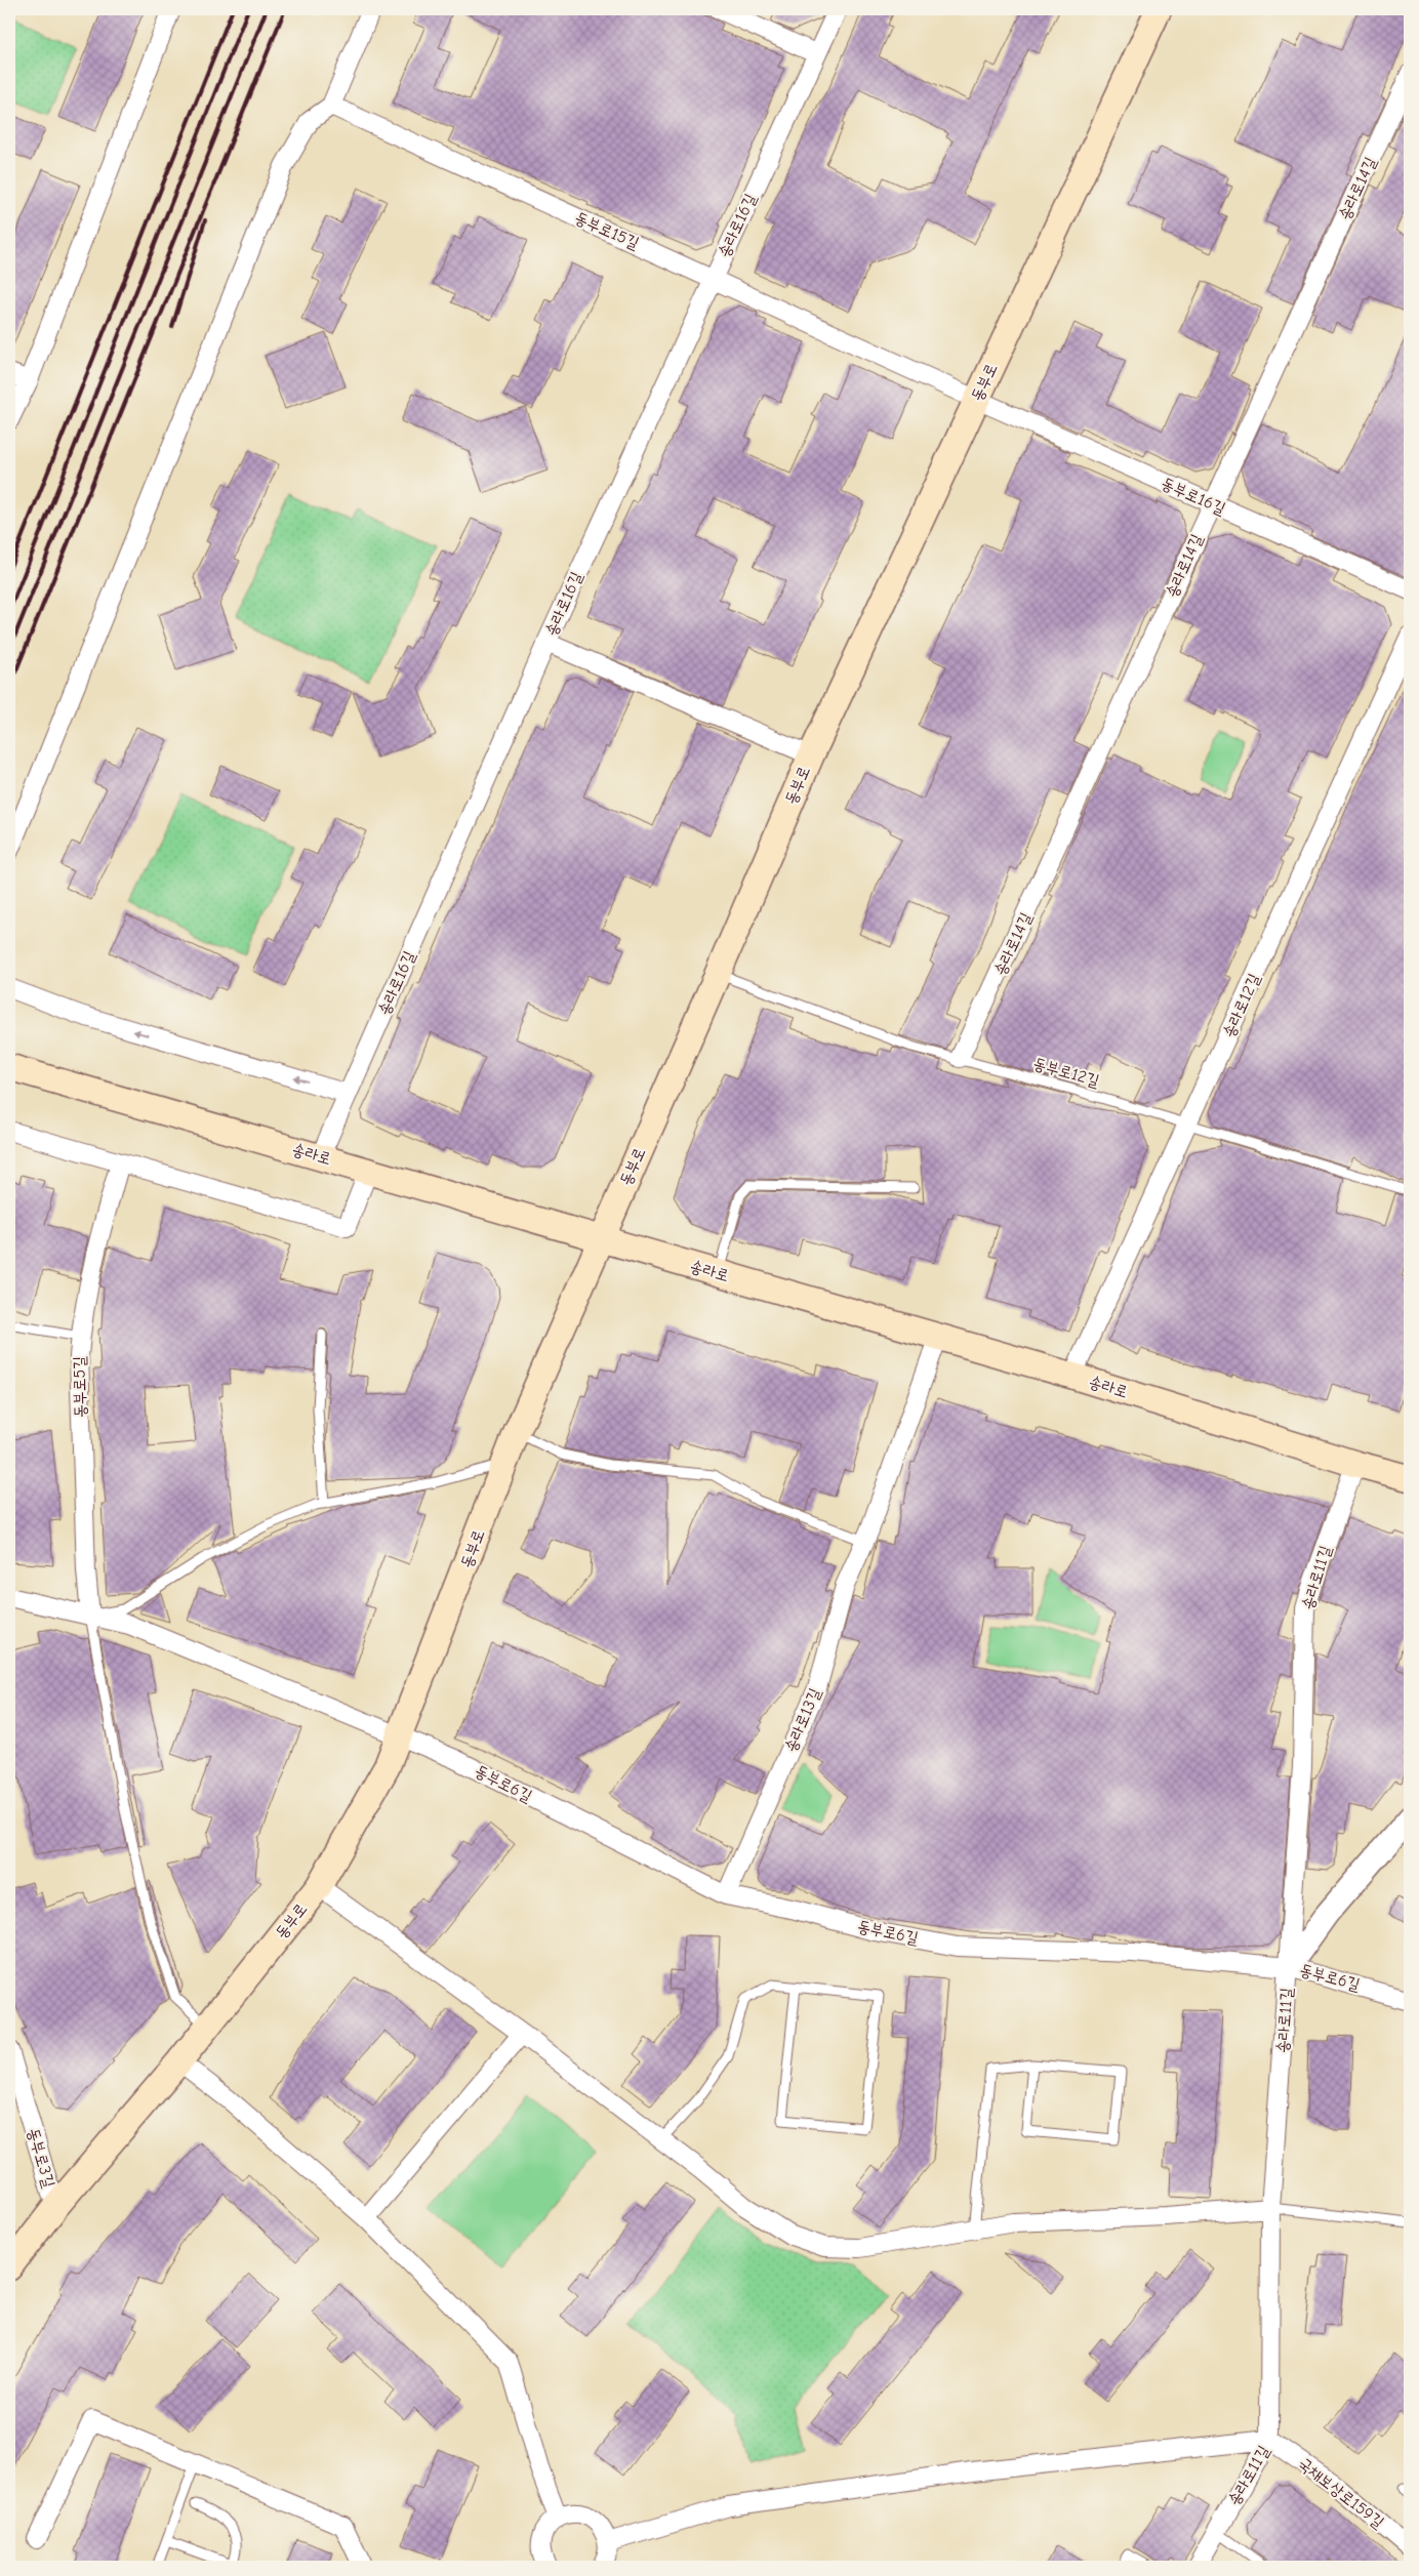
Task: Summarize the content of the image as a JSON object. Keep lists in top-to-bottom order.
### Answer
{
  "streets": {
    "main road": ["동부로", "송라로"],
    "street": [
      "송라로14길",
      "송라로16길",
      "동부로15길",
      "동부로16길",
      "송라로12길",
      "동부로5길",
      "송라로11길",
      "송라로13길",
      "동부로6길",
      "동부로3길",
      "국채보상로159길"
    ],
    "lane": ["동부로12길"]
  },
  "crossings": [
    ["송라로14길", "동부로16길"],
    ["송라로14길", "동부로12길"],
    ["송라로16길", "동부로15길"],
    ["송라로16길", "동부로"],
    ["송라로16길", "송라로"],
    ["동부로15길", "동부로"],
    ["동부로15길", "동부로16길"],
    ["동부로", "동부로16길"],
    ["동부로", "동부로12길"],
    ["동부로", "송라로"],
    ["동부로", "동부로6길"],
    ["동부로", "동부로3길"],
    ["송라로12길", "동부로12길"],
    ["송라로12길", "송라로"],
    ["송라로", "송라로11길"],
    ["송라로", "송라로13길"],
    ["동부로5길", "동부로6길"],
    ["송라로11길", "동부로6길"],
    ["송라로11길", "국채보상로159길"],
    ["송라로13길", "동부로6길"]
  ]
}
